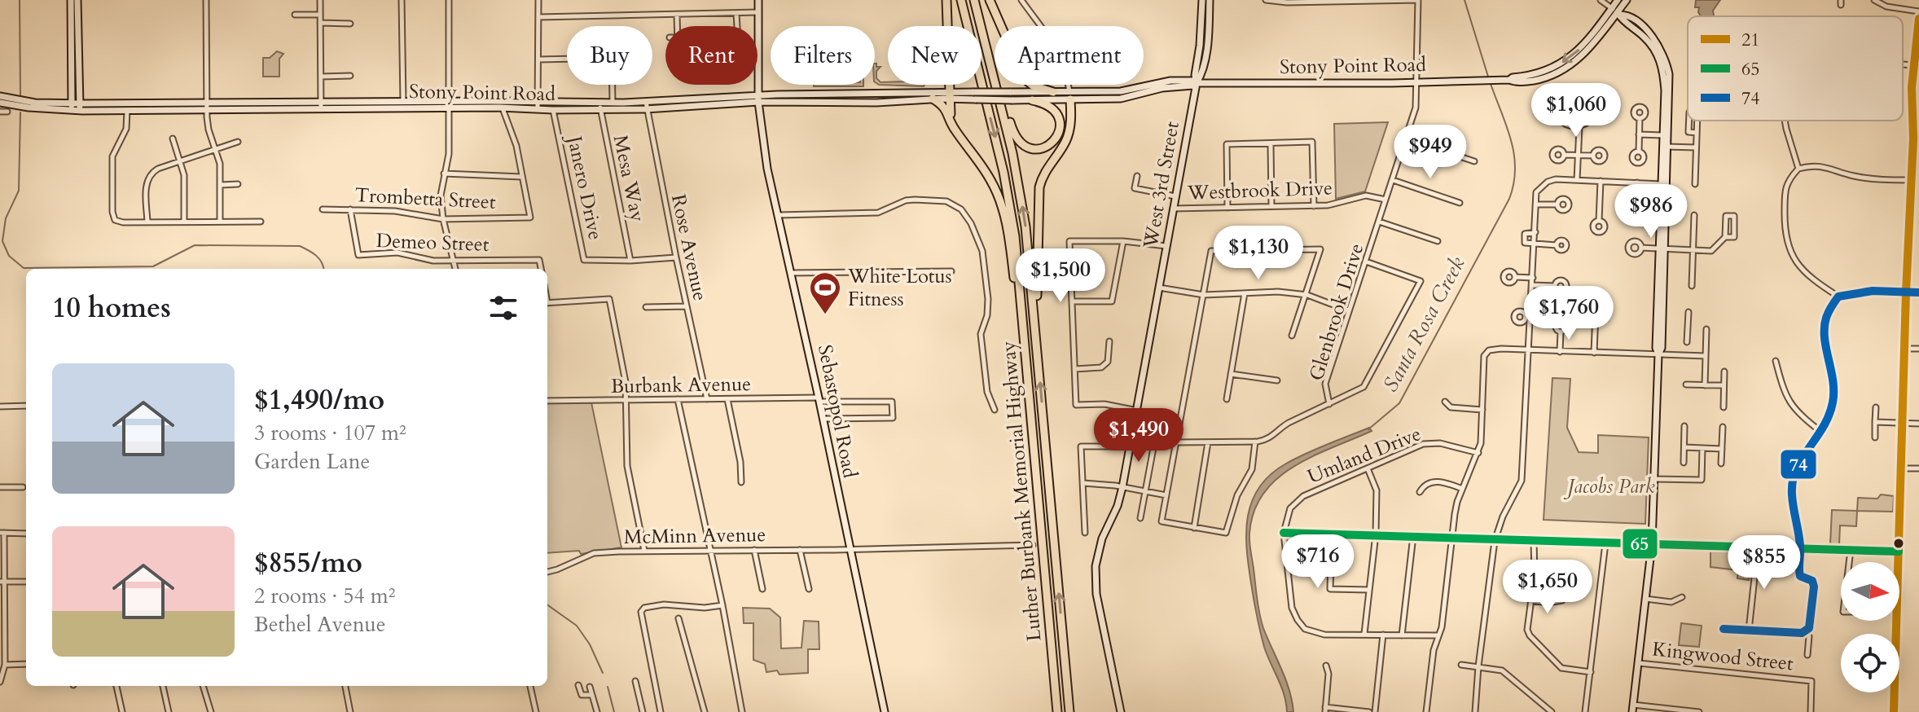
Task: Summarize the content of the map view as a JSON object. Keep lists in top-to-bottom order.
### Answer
{
  "streets": {
    "highway": ["Luther Burbank Memorial Highway"],
    "main road": ["Stony Point Road", "West 3rd Street", "Sebastopol Road"],
    "street": [
      "Mesa Way",
      "Janero Drive",
      "Westbrook Drive",
      "Trombetta Street",
      "Demeo Street",
      "Rose Avenue",
      "Glenbrook Drive",
      "Burbank Avenue",
      "Umland Drive",
      "McMinn Avenue",
      "Kingwood Street"
    ]
  },
  "crossings": [
    ["Stony Point Road", "Mesa Way"],
    ["Stony Point Road", "West 3rd Street"],
    ["Stony Point Road", "Janero Drive"],
    ["Stony Point Road", "Trombetta Street"],
    ["Stony Point Road", "Rose Avenue"],
    ["Stony Point Road", "Glenbrook Drive"],
    ["Stony Point Road", "Sebastopol Road"],
    ["Mesa Way", "Janero Drive"],
    ["West 3rd Street", "Westbrook Drive"],
    ["Janero Drive", "Rose Avenue"],
    ["Westbrook Drive", "Glenbrook Drive"],
    ["Trombetta Street", "Demeo Street"],
    ["Rose Avenue", "Burbank Avenue"],
    ["Burbank Avenue", "Sebastopol Road"],
    ["Sebastopol Road", "McMinn Avenue"]
  ],
  "water": ["Santa Rosa Creek"],
  "parks": ["Jacobs Park"],
  "places": {
    "sports": ["White Lotus Fitness"]
  },
  "lines": ["transit line 21", "transit line 74", "transit line 65"],
  "legend": ["21", "65", "74"],
  "north": "right",
  "page": {
    "chip": [
      "Buy",
      "Rent",
      "Filters",
      "New",
      "Apartment"
    ],
    "price": [
      "$1,060",
      "$949",
      "$986",
      "$1,130",
      "$1,500",
      "$1,760",
      "$1,490",
      "$716",
      "$855",
      "$1,650"
    ],
    "heading": "10 homes",
    "list": [
      {
        "name": "$1,490/mo",
        "note": "3 rooms · 107 m² · Garden Lane"
      },
      {
        "name": "$855/mo",
        "note": "2 rooms · 54 m² · Bethel Avenue"
      }
    ]
  }
}
